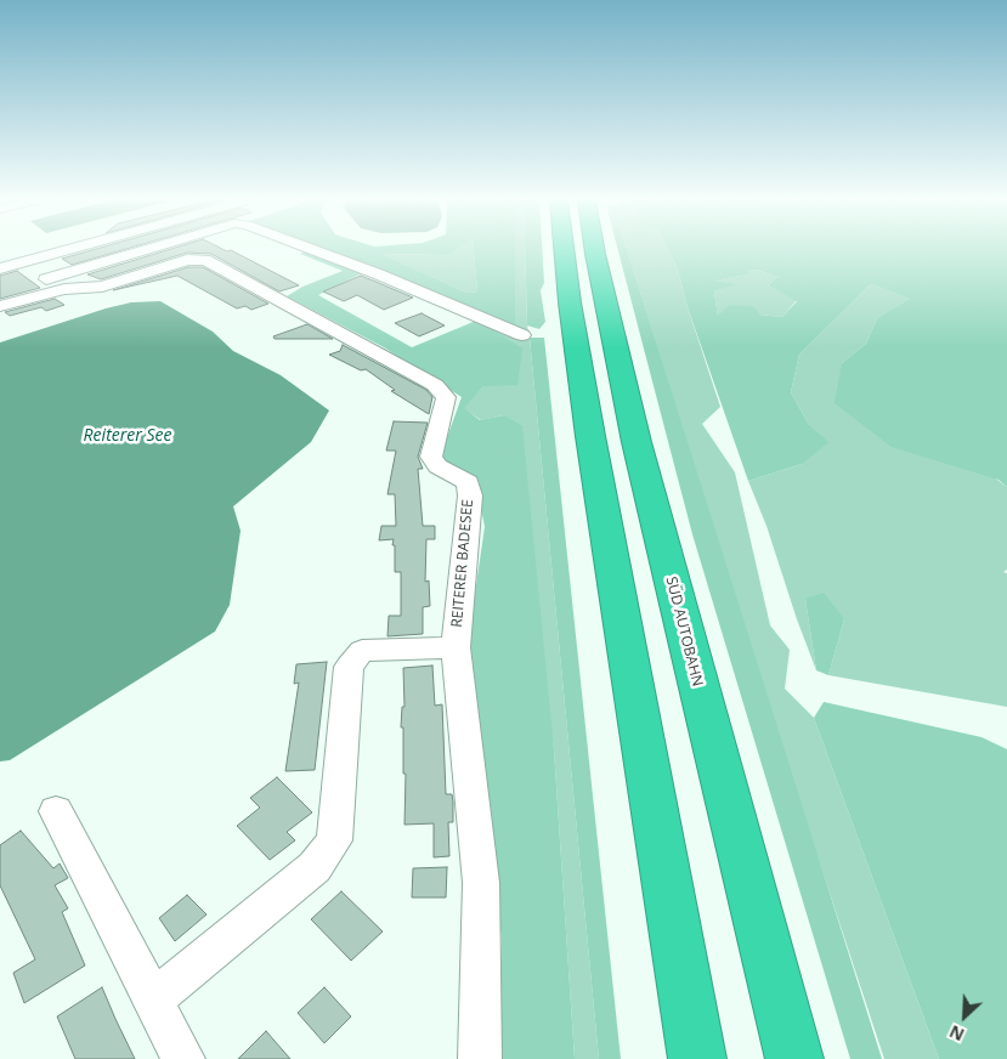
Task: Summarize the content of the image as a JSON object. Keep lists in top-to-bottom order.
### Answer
{
  "streets": {
    "highway": ["SÜD AUTOBAHN"],
    "street": ["REITERER BADESEE"]
  },
  "water": ["Reiterer See"],
  "north": "bottom left"
}
